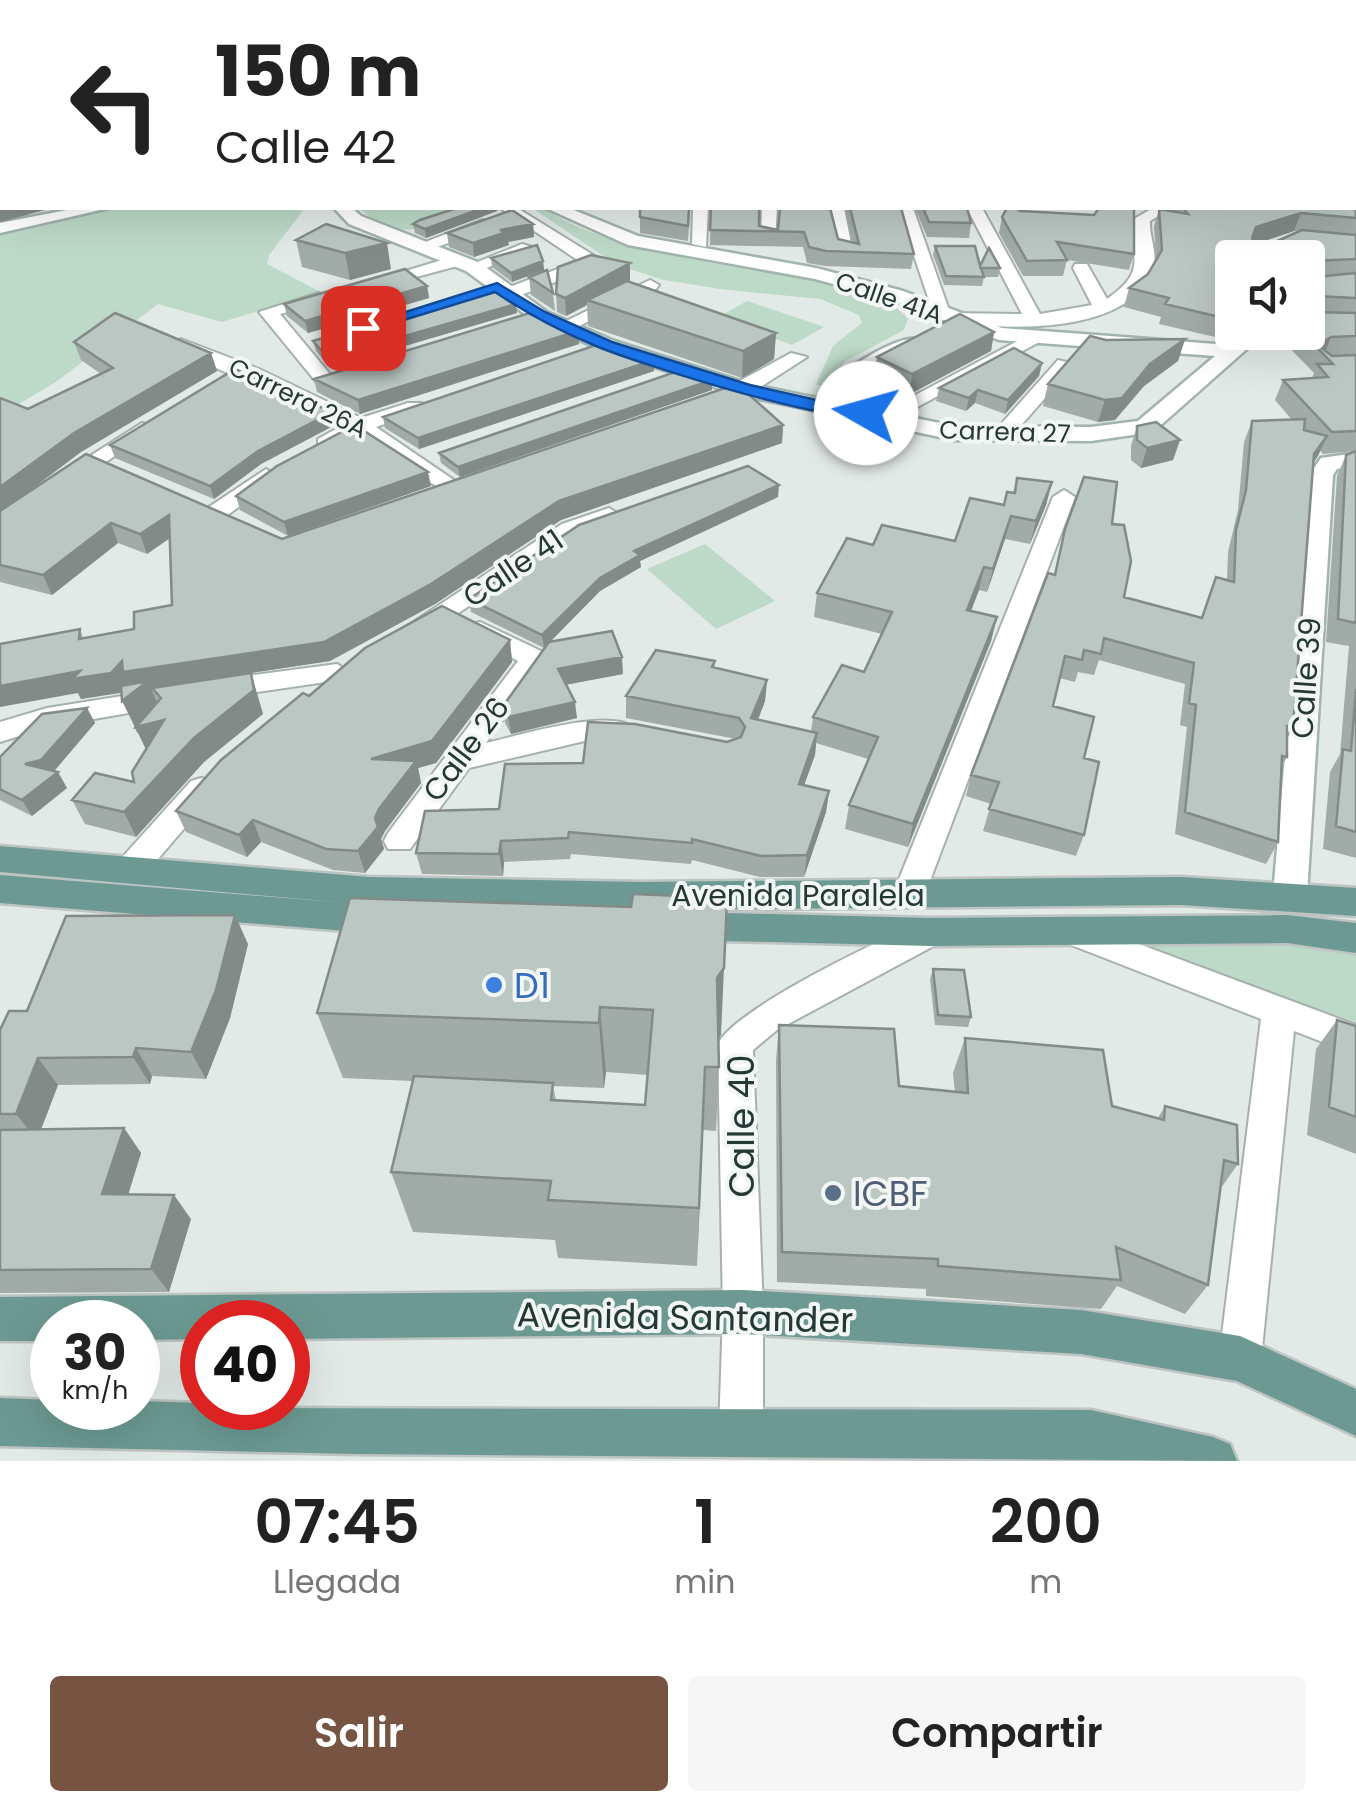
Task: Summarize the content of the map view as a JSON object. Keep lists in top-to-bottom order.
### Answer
{
  "streets": {
    "main road": [
      "Calle 41A",
      "Carrera 27",
      "Calle 39",
      "Avenida Paralela",
      "Avenida Santander"
    ],
    "street": [
      "Carrera 26A",
      "Calle 41",
      "Calle 26",
      "Calle 40"
    ]
  },
  "crossings": [
    ["Calle 41A", "Carrera 27"],
    ["Calle 41", "Calle 26"],
    ["Calle 39", "Avenida Paralela"],
    ["Avenida Paralela", "Calle 40"],
    ["Calle 40", "Avenida Santander"]
  ],
  "places": ["D1", "ICBF"],
  "page": {
    "turn": ["150 m", "Calle 42"],
    "speed": "30 km/h",
    "limit": "40",
    "eta": [
      "07:45",
      "Llegada",
      "1",
      "min",
      "200",
      "m"
    ],
    "buttons": ["Salir", "Compartir"]
  }
}
